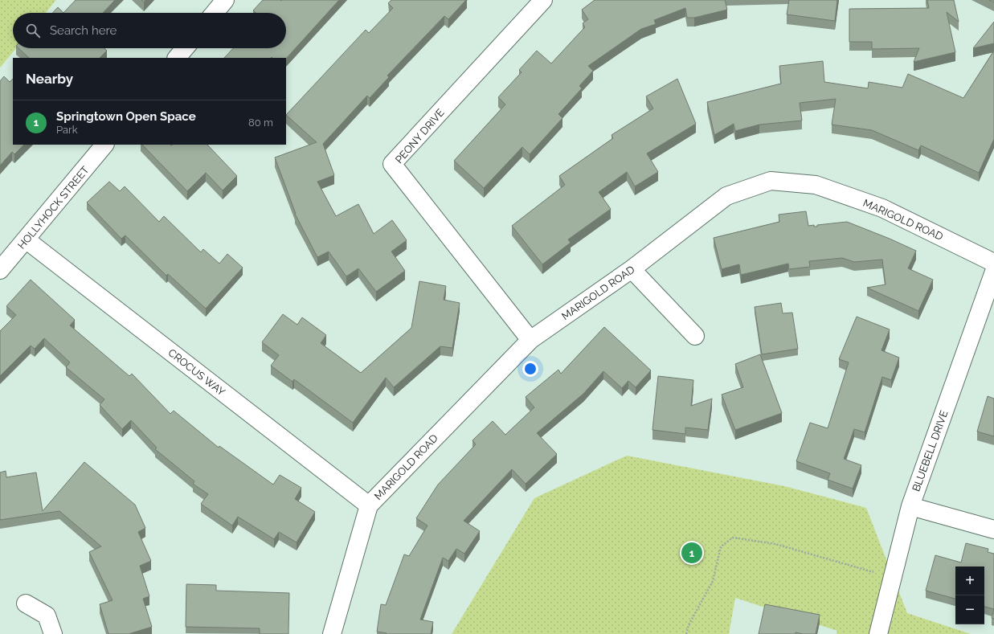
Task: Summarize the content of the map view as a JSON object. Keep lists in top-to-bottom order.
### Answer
{
  "streets": {
    "street": [
      "PEONY DRIVE",
      "HOLLYHOCK STREET",
      "MARIGOLD ROAD",
      "CROCUS WAY",
      "BLUEBELL DRIVE"
    ]
  },
  "crossings": [
    ["PEONY DRIVE", "MARIGOLD ROAD"],
    ["HOLLYHOCK STREET", "CROCUS WAY"],
    ["MARIGOLD ROAD", "CROCUS WAY"]
  ],
  "page": {
    "search": "Search here",
    "heading": "Nearby",
    "list": [
      {
        "mark": "1",
        "name": "Springtown Open Space",
        "note": "Park",
        "value": "80 m"
      }
    ],
    "pins": "1",
    "map_buttons": ["+", "−"]
  }
}
